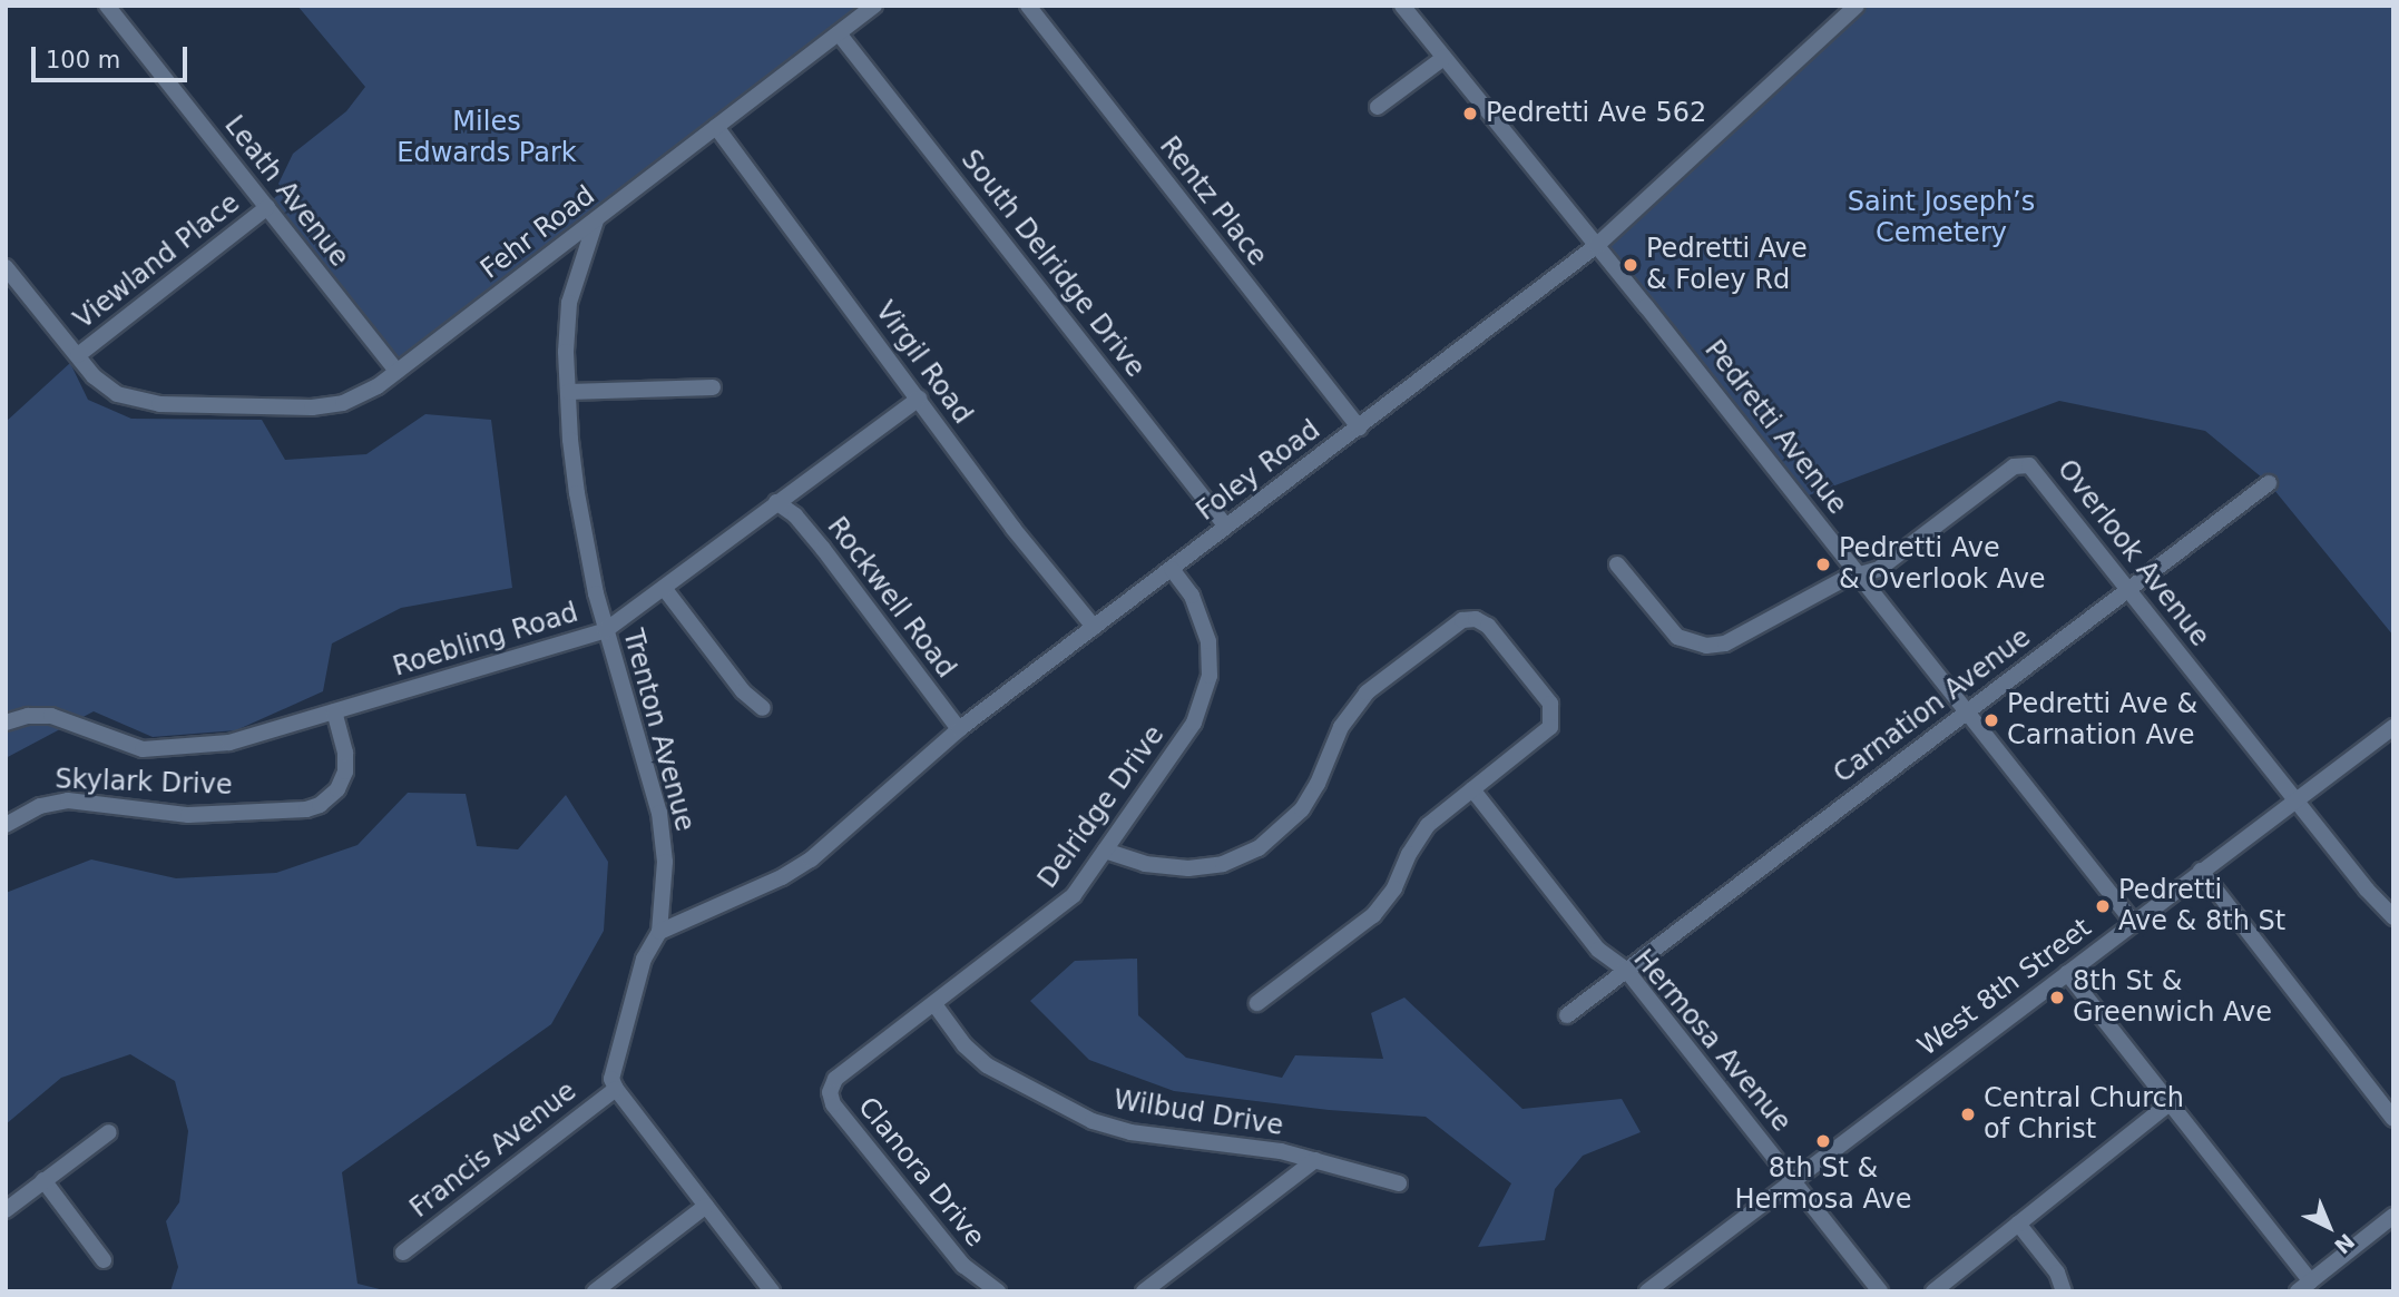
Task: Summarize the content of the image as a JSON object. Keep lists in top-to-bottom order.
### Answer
{
  "streets": {
    "street": [
      "Leath Avenue",
      "Rentz Place",
      "Fehr Road",
      "Viewland Place",
      "South Delridge Drive",
      "Virgil Road",
      "Pedretti Avenue",
      "Foley Road",
      "Overlook Avenue",
      "Rockwell Road",
      "Roebling Road",
      "Carnation Avenue",
      "Trenton Avenue",
      "Skylark Drive",
      "Delridge Drive",
      "West 8th Street",
      "Hermosa Avenue",
      "Wilbud Drive",
      "Francis Avenue",
      "Clanora Drive"
    ]
  },
  "crossings": [
    ["Leath Avenue", "Fehr Road"],
    ["Leath Avenue", "Viewland Place"],
    ["Rentz Place", "Foley Road"],
    ["Fehr Road", "Viewland Place"],
    ["Fehr Road", "South Delridge Drive"],
    ["Fehr Road", "Virgil Road"],
    ["Fehr Road", "Trenton Avenue"],
    ["South Delridge Drive", "Foley Road"],
    ["Virgil Road", "Foley Road"],
    ["Virgil Road", "Roebling Road"],
    ["Pedretti Avenue", "Foley Road"],
    ["Pedretti Avenue", "Overlook Avenue"],
    ["Pedretti Avenue", "Carnation Avenue"],
    ["Pedretti Avenue", "West 8th Street"],
    ["Foley Road", "Rockwell Road"],
    ["Foley Road", "Trenton Avenue"],
    ["Foley Road", "Delridge Drive"],
    ["Overlook Avenue", "Carnation Avenue"],
    ["Overlook Avenue", "West 8th Street"],
    ["Rockwell Road", "Roebling Road"],
    ["Roebling Road", "Trenton Avenue"],
    ["Roebling Road", "Skylark Drive"],
    ["Carnation Avenue", "Hermosa Avenue"],
    ["Trenton Avenue", "Francis Avenue"],
    ["Delridge Drive", "Wilbud Drive"],
    ["Delridge Drive", "Clanora Drive"],
    ["West 8th Street", "Hermosa Avenue"]
  ],
  "parks": ["Miles Edwards Park", "Saint Joseph’s Cemetery"],
  "places": [
    "Pedretti Ave 562",
    "Pedretti Ave & Foley Rd",
    "Pedretti Ave & Overlook Ave",
    "Pedretti Ave & Carnation Ave",
    "Pedretti Ave & 8th St",
    "8th St & Greenwich Ave",
    "Central Church of Christ",
    "8th St & Hermosa Ave"
  ],
  "scale_bar": "100 m",
  "north": "bottom right"
}
